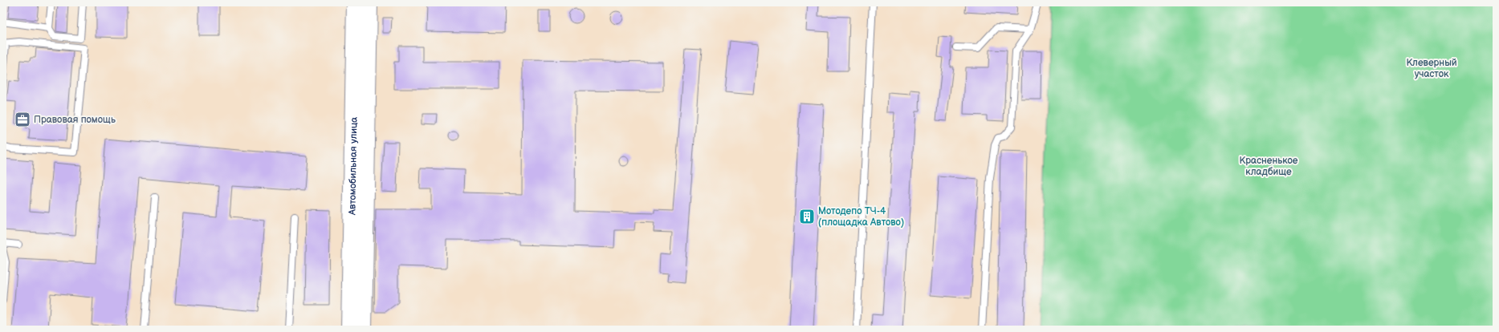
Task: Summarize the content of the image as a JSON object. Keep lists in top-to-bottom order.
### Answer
{
  "streets": {
    "main road": ["Автомобильная улица"]
  },
  "parks": ["Клеверный участок", "Красненькое кладбище"],
  "places": {
    "office": ["Правовая помощь"],
    "building": ["Мотодепо ТЧ-4 (площадка Автово)"]
  }
}
